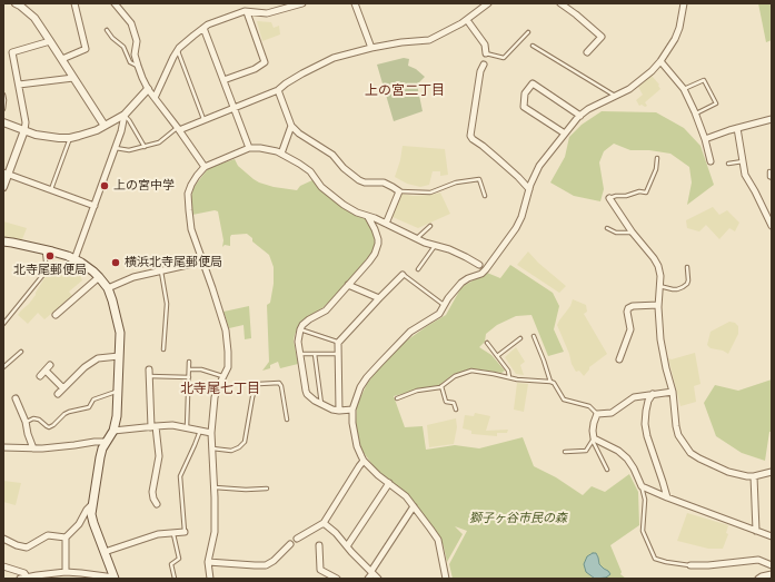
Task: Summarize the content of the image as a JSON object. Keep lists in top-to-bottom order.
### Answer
{
  "districts": ["上の宮二丁目", "北寺尾七丁目"],
  "parks": ["獅子ヶ谷市民の森"],
  "places": ["上の宮中学", "北寺尾郵便局", "横浜北寺尾郵便局"]
}
